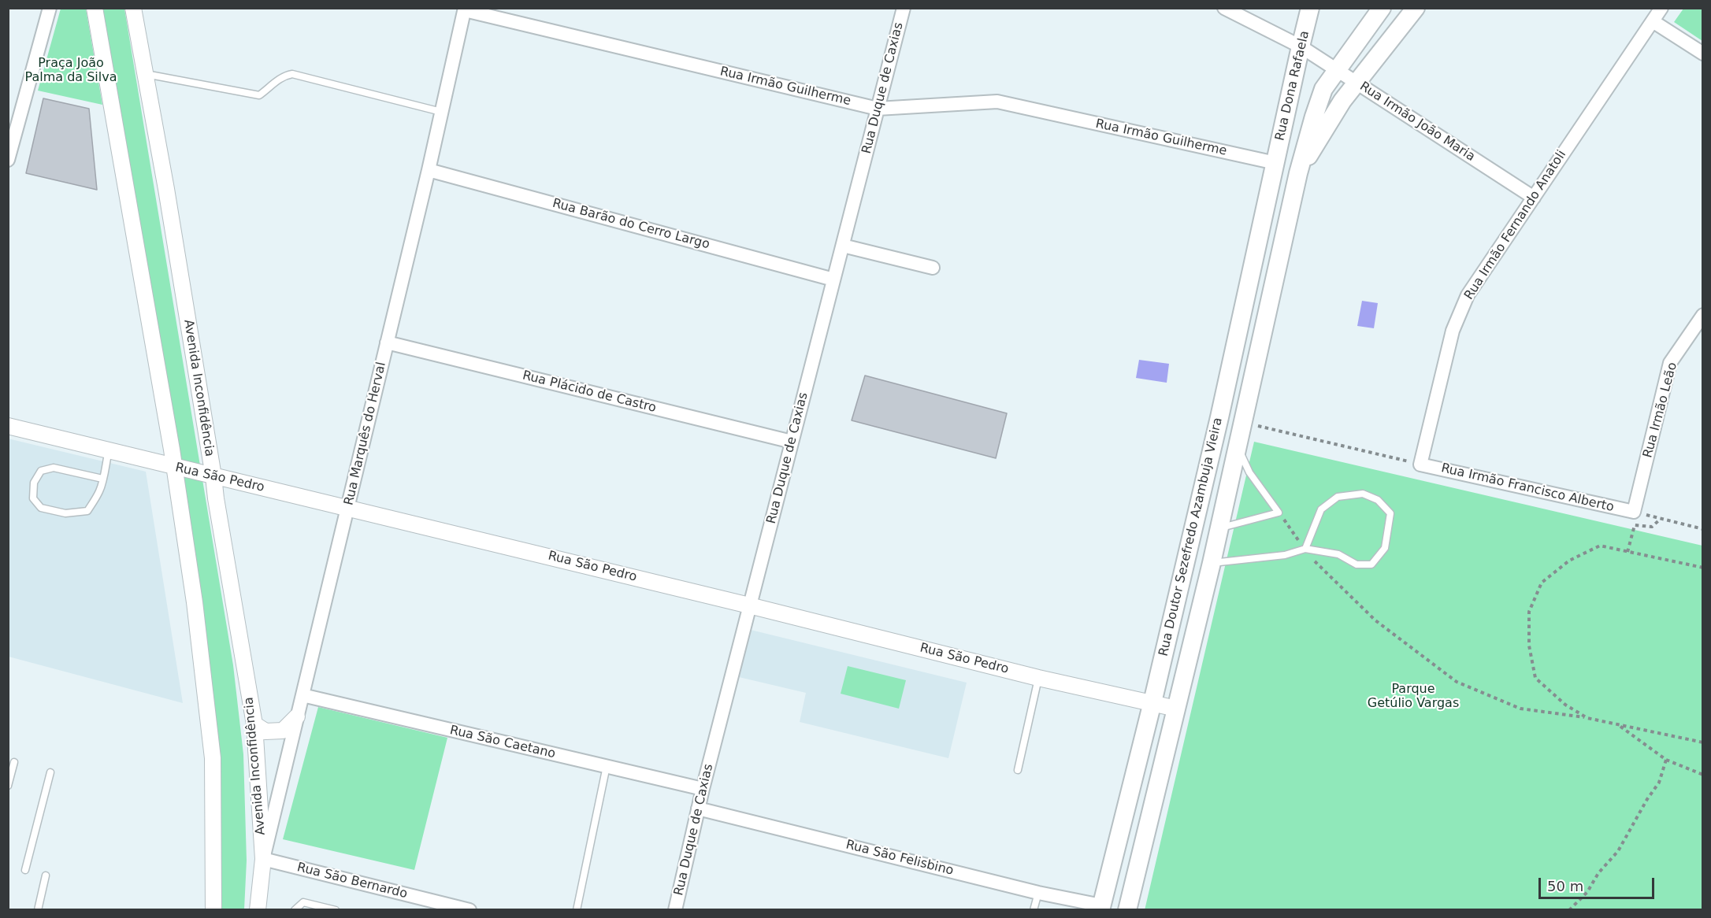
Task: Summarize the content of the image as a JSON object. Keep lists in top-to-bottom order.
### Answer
{
  "streets": {
    "main road": ["Rua Dona Rafaela", "Rua Doutor Sezefredo Azambuja Vieira"],
    "street": [
      "Rua Irmão Guilherme",
      "Rua Duque de Caxias",
      "Rua Irmão João Maria",
      "Rua Barão do Cerro Largo",
      "Rua Irmão Fernando Anatoli",
      "Avenida Inconfidência",
      "Rua Plácido de Castro",
      "Rua Irmão Leão",
      "Rua Marquês do Herval",
      "Rua São Pedro",
      "Rua Irmão Francisco Alberto",
      "Rua São Caetano",
      "Rua São Felisbino",
      "Rua São Bernardo"
    ]
  },
  "crossings": [
    ["Rua Dona Rafaela", "Rua Irmão Guilherme"],
    ["Rua Dona Rafaela", "Rua Irmão João Maria"],
    ["Rua Dona Rafaela", "Rua Doutor Sezefredo Azambuja Vieira"],
    ["Rua Irmão Guilherme", "Rua Duque de Caxias"],
    ["Rua Irmão Guilherme", "Rua Marquês do Herval"],
    ["Rua Irmão Guilherme", "Rua Doutor Sezefredo Azambuja Vieira"],
    ["Rua Duque de Caxias", "Rua Barão do Cerro Largo"],
    ["Rua Duque de Caxias", "Rua Plácido de Castro"],
    ["Rua Duque de Caxias", "Rua São Pedro"],
    ["Rua Duque de Caxias", "Rua São Caetano"],
    ["Rua Duque de Caxias", "Rua São Felisbino"],
    ["Rua Irmão João Maria", "Rua Irmão Fernando Anatoli"],
    ["Rua Irmão João Maria", "Rua Doutor Sezefredo Azambuja Vieira"],
    ["Rua Barão do Cerro Largo", "Rua Marquês do Herval"],
    ["Rua Irmão Fernando Anatoli", "Rua Irmão Francisco Alberto"],
    ["Avenida Inconfidência", "Rua Marquês do Herval"],
    ["Avenida Inconfidência", "Rua São Pedro"],
    ["Avenida Inconfidência", "Rua São Bernardo"],
    ["Rua Plácido de Castro", "Rua Marquês do Herval"],
    ["Rua Irmão Leão", "Rua Irmão Francisco Alberto"],
    ["Rua Marquês do Herval", "Rua São Pedro"],
    ["Rua Marquês do Herval", "Rua São Caetano"],
    ["Rua Marquês do Herval", "Rua São Bernardo"],
    ["Rua São Pedro", "Rua Doutor Sezefredo Azambuja Vieira"],
    ["Rua Doutor Sezefredo Azambuja Vieira", "Rua São Felisbino"]
  ],
  "parks": ["Praça João Palma da Silva", "Parque Getúlio Vargas"],
  "scale_bar": "50 m"
}
